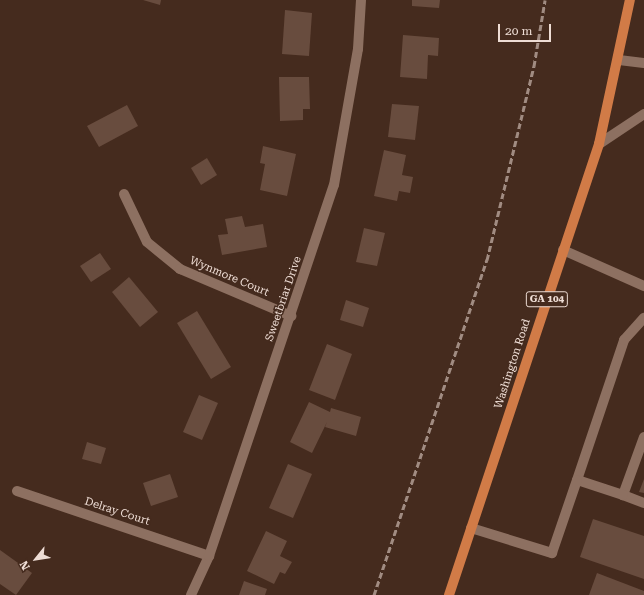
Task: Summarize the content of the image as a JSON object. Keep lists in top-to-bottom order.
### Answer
{
  "streets": {
    "main road": ["GA 104", "Washington Road"],
    "street": ["Wynmore Court", "Sweetbriar Drive", "Delray Court"]
  },
  "crossings": [
    ["Wynmore Court", "Sweetbriar Drive"],
    ["Sweetbriar Drive", "Delray Court"]
  ],
  "scale_bar": "20 m",
  "north": "bottom left"
}
